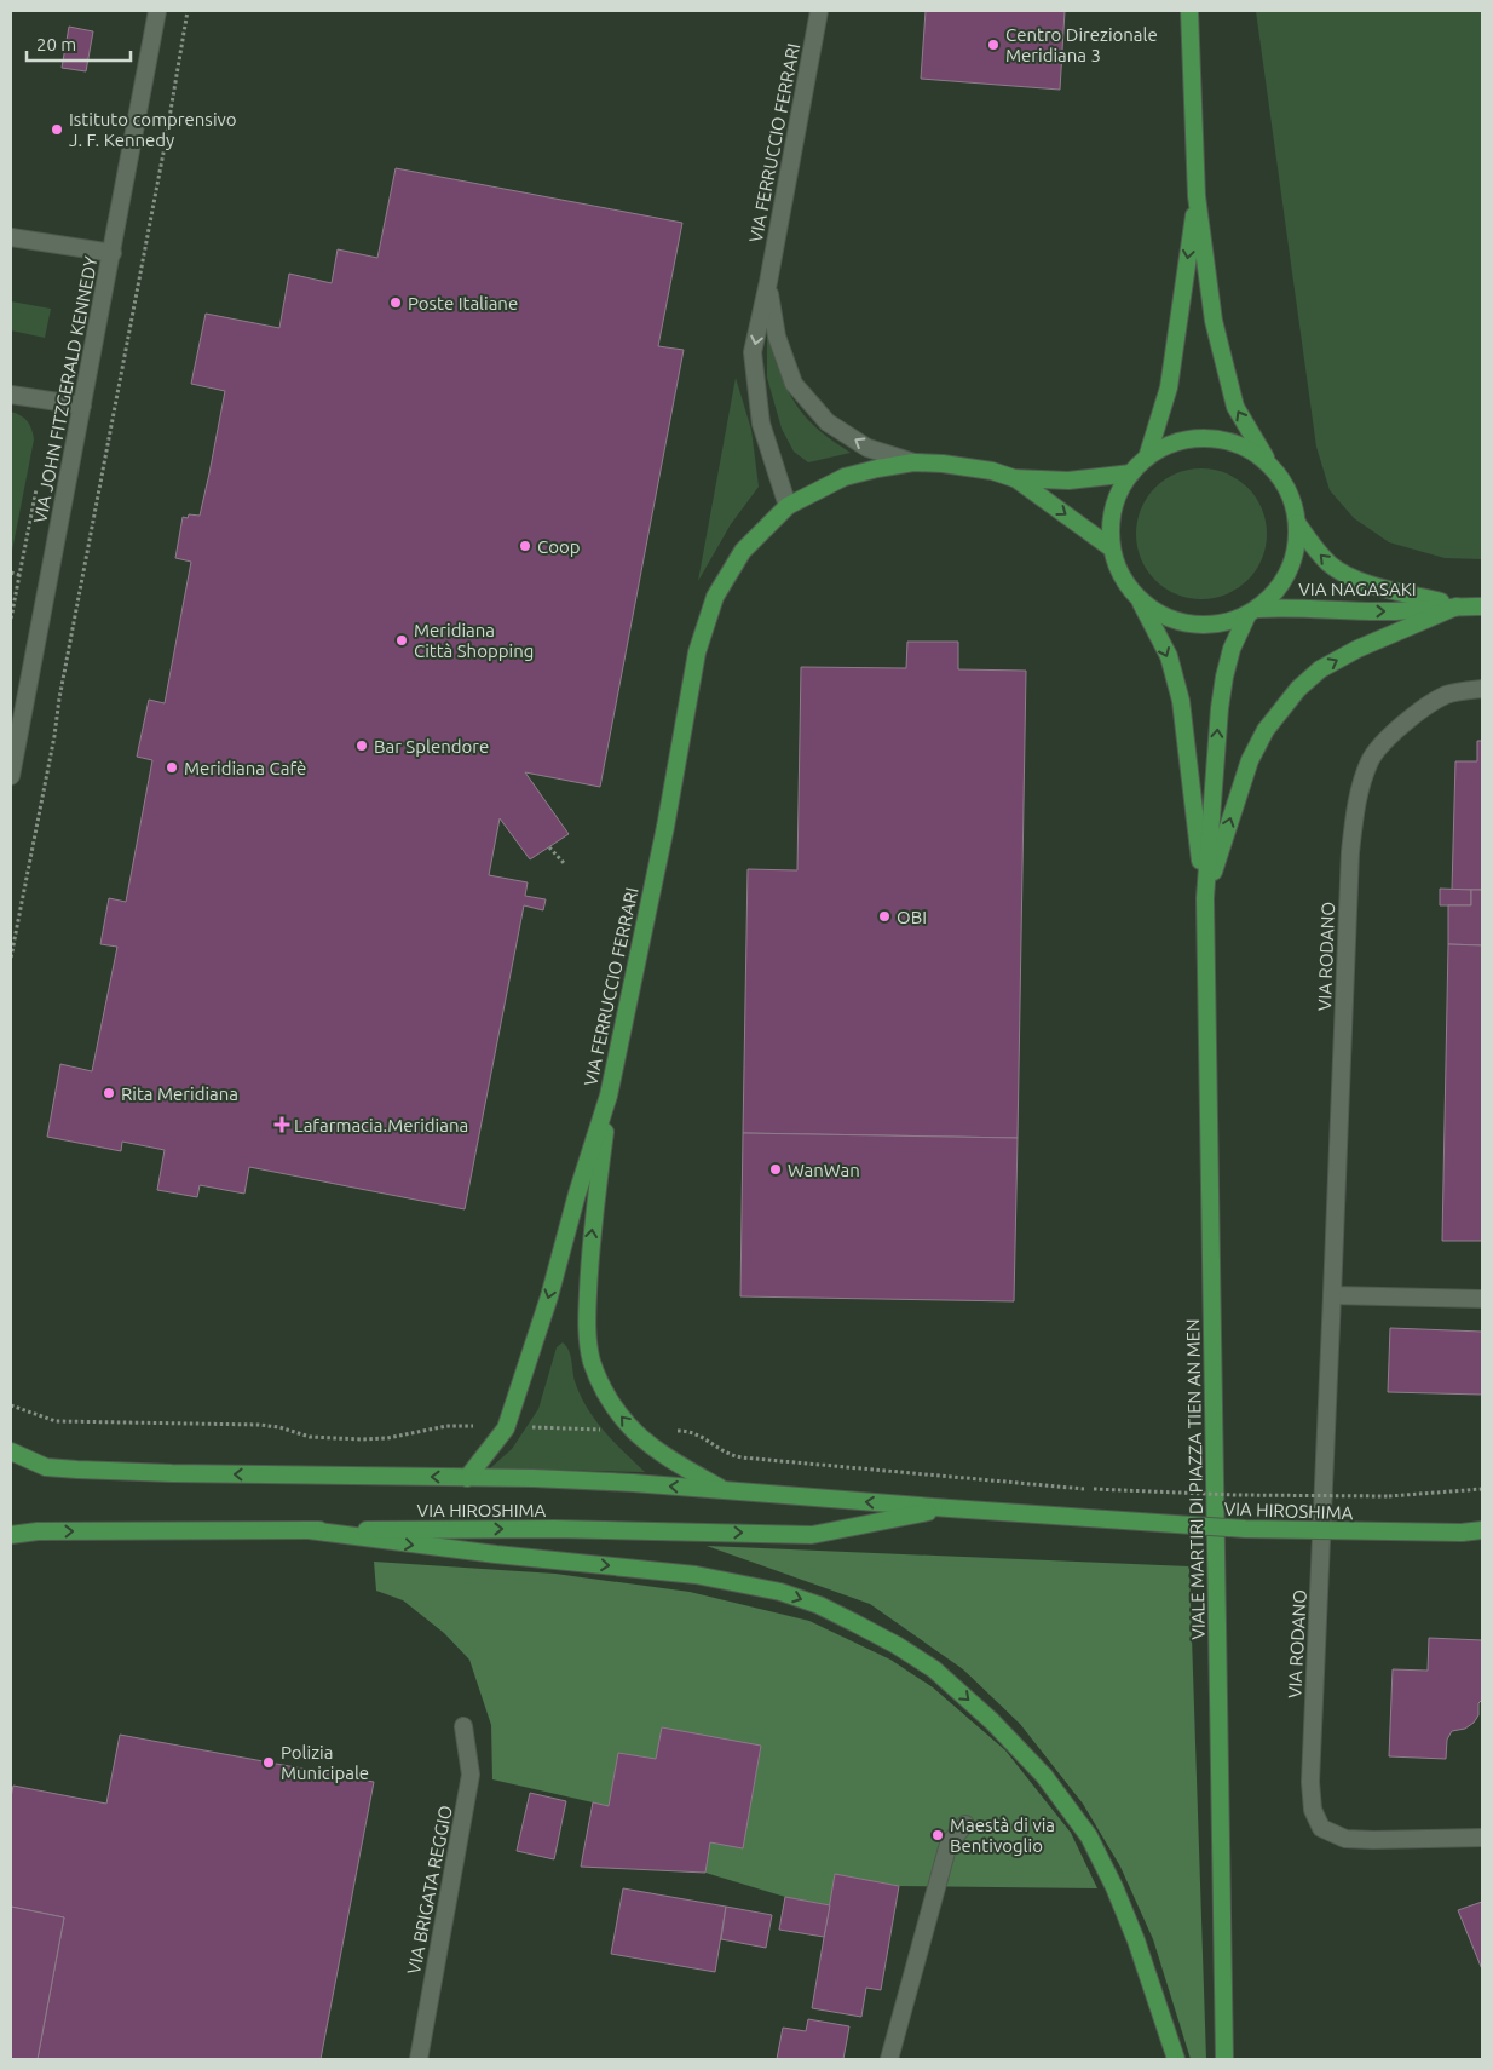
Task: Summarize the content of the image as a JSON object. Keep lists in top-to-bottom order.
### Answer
{
  "streets": {
    "main road": [
      "VIA FERRUCCIO FERRARI",
      "VIA NAGASAKI",
      "VIALE MARTIRI DI PIAZZA TIEN AN MEN",
      "VIA HIROSHIMA"
    ],
    "street": ["VIA JOHN FITZGERALD KENNEDY", "VIA RODANO", "VIA BRIGATA REGGIO"]
  },
  "crossings": [
    ["VIA FERRUCCIO FERRARI", "VIA HIROSHIMA"],
    ["VIA NAGASAKI", "VIALE MARTIRI DI PIAZZA TIEN AN MEN"]
  ],
  "places": {
    "other": [
      "Centro Direzionale Meridiana 3",
      "Istituto comprensivo J. F. Kennedy",
      "Poste Italiane",
      "Coop",
      "Meridiana Città Shopping",
      "Bar Splendore",
      "Meridiana Cafè",
      "OBI",
      "Rita Meridiana",
      "WanWan",
      "Polizia Municipale",
      "Maestà di via Bentivoglio"
    ],
    "health": ["Lafarmacia.Meridiana"]
  },
  "scale_bar": "20 m"
}
